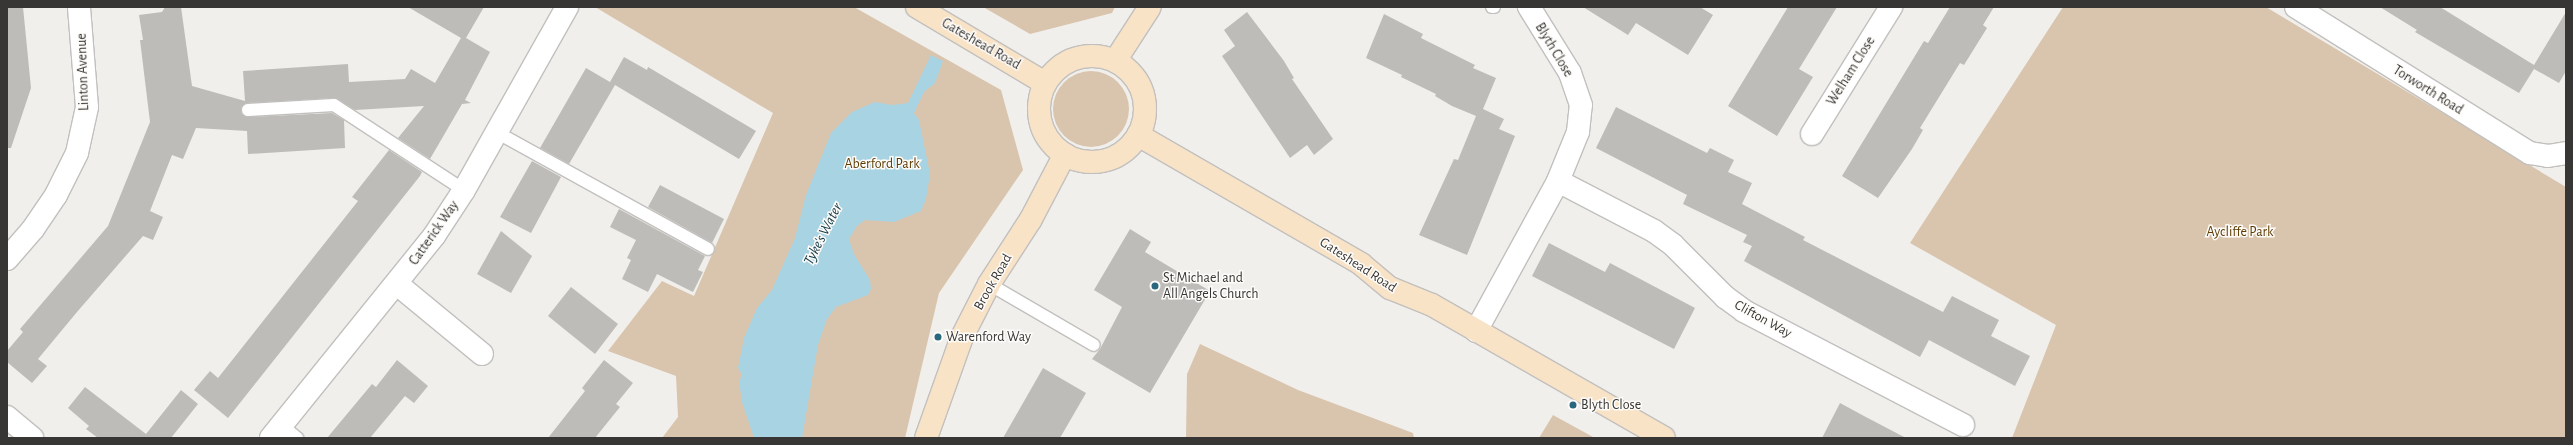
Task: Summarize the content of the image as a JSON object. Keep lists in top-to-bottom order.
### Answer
{
  "streets": {
    "street": [
      "Gateshead Road",
      "Blyth Close",
      "Welham Close",
      "Linton Avenue",
      "Torworth Road",
      "Catterick Way",
      "Brook Road",
      "Clifton Way"
    ]
  },
  "crossings": [
    ["Gateshead Road", "Blyth Close"],
    ["Gateshead Road", "Brook Road"],
    ["Blyth Close", "Clifton Way"]
  ],
  "water": ["Tyke's Water"],
  "parks": ["Aberford Park", "Aycliffe Park"],
  "places": ["St Michael and All Angels Church", "Warenford Way", "Blyth Close"]
}
